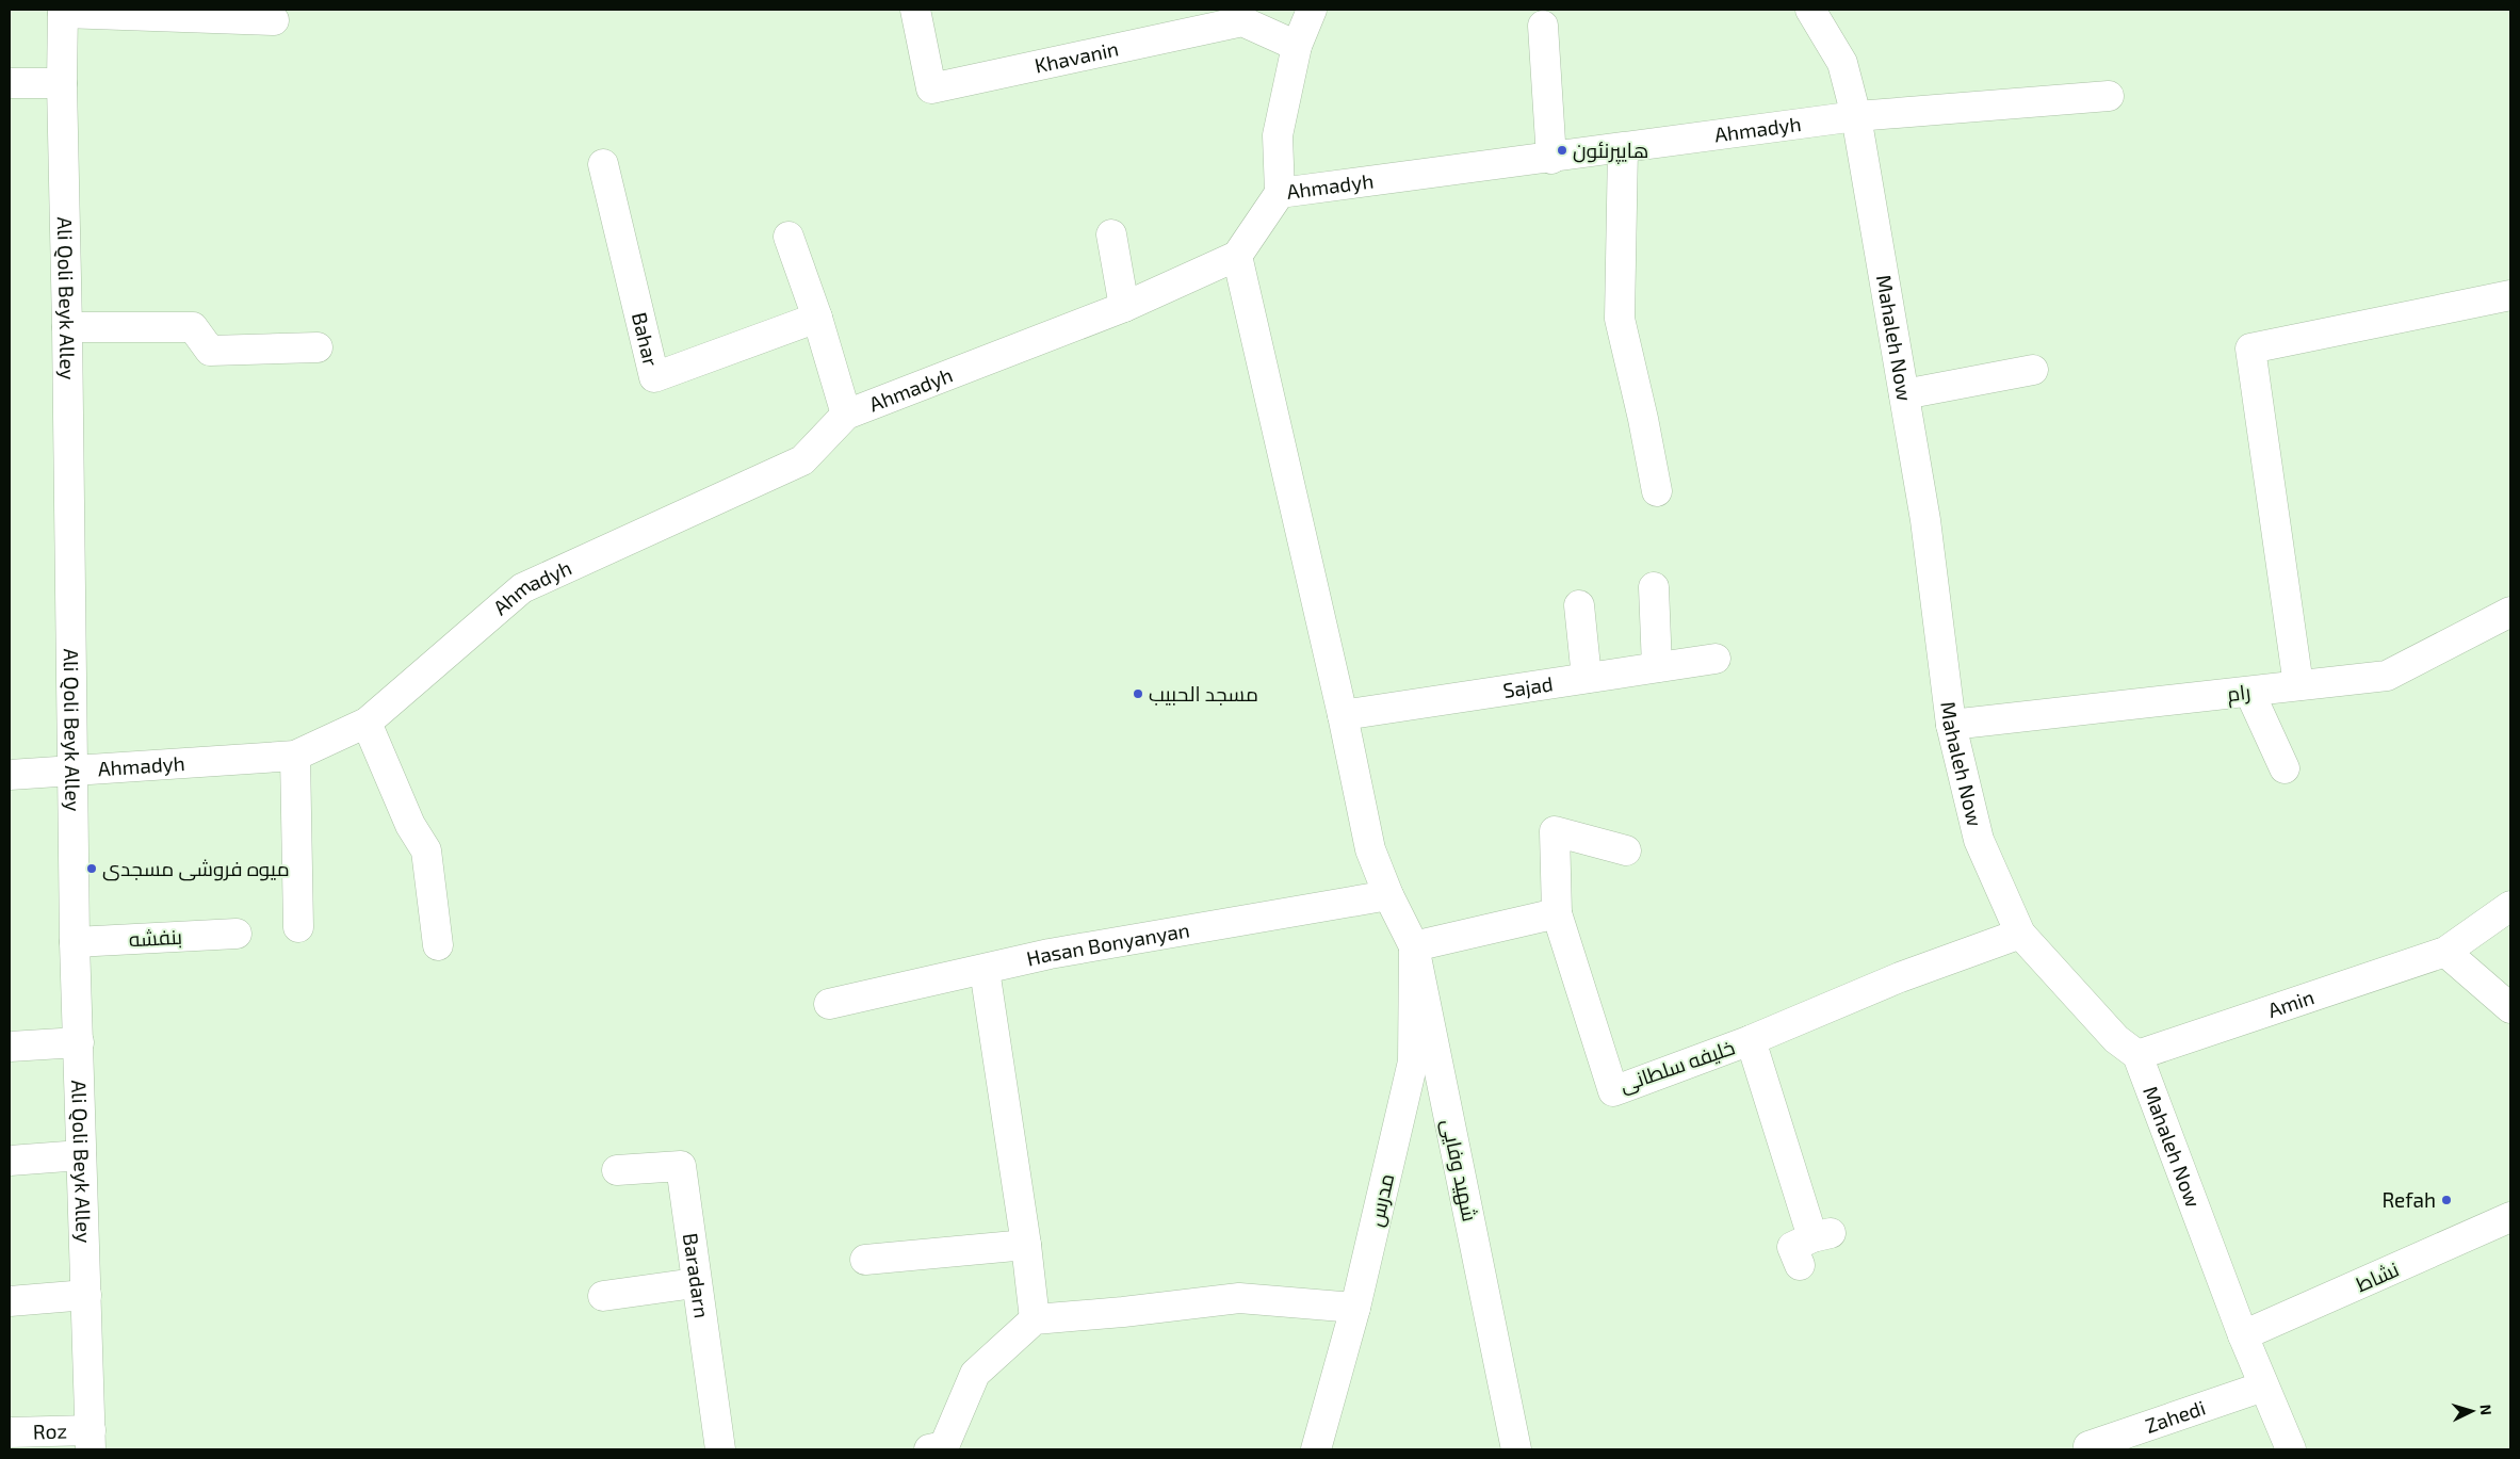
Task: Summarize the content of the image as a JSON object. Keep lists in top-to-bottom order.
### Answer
{
  "streets": {
    "street": [
      "Khavanin",
      "Ahmadyh",
      "Ali Qoli Beyk Alley",
      "Mahaleh Now",
      "Bahar",
      "Sajad",
      "رام",
      "بنفشه",
      "Hasan Bonyanyan",
      "Amin",
      "خلیفه سلطانی",
      "شهید وفایی",
      "مدرس",
      "Baradarn",
      "نشاط",
      "Zahedi",
      "Roz"
    ]
  },
  "crossings": [
    ["Ahmadyh", "Ali Qoli Beyk Alley"],
    ["Ahmadyh", "Mahaleh Now"],
    ["Ali Qoli Beyk Alley", "بنفشه"],
    ["Ali Qoli Beyk Alley", "Roz"],
    ["Mahaleh Now", "رام"],
    ["Mahaleh Now", "Amin"],
    ["Mahaleh Now", "خلیفه سلطانی"],
    ["Mahaleh Now", "نشاط"],
    ["Mahaleh Now", "Zahedi"],
    ["Hasan Bonyanyan", "شهید وفایی"],
    ["شهید وفایی", "مدرس"]
  ],
  "places": [
    "هایپرنئون",
    "مسجد الحبیب",
    "میوه فروشی مسجدی",
    "Refah"
  ],
  "north": "right"
}
